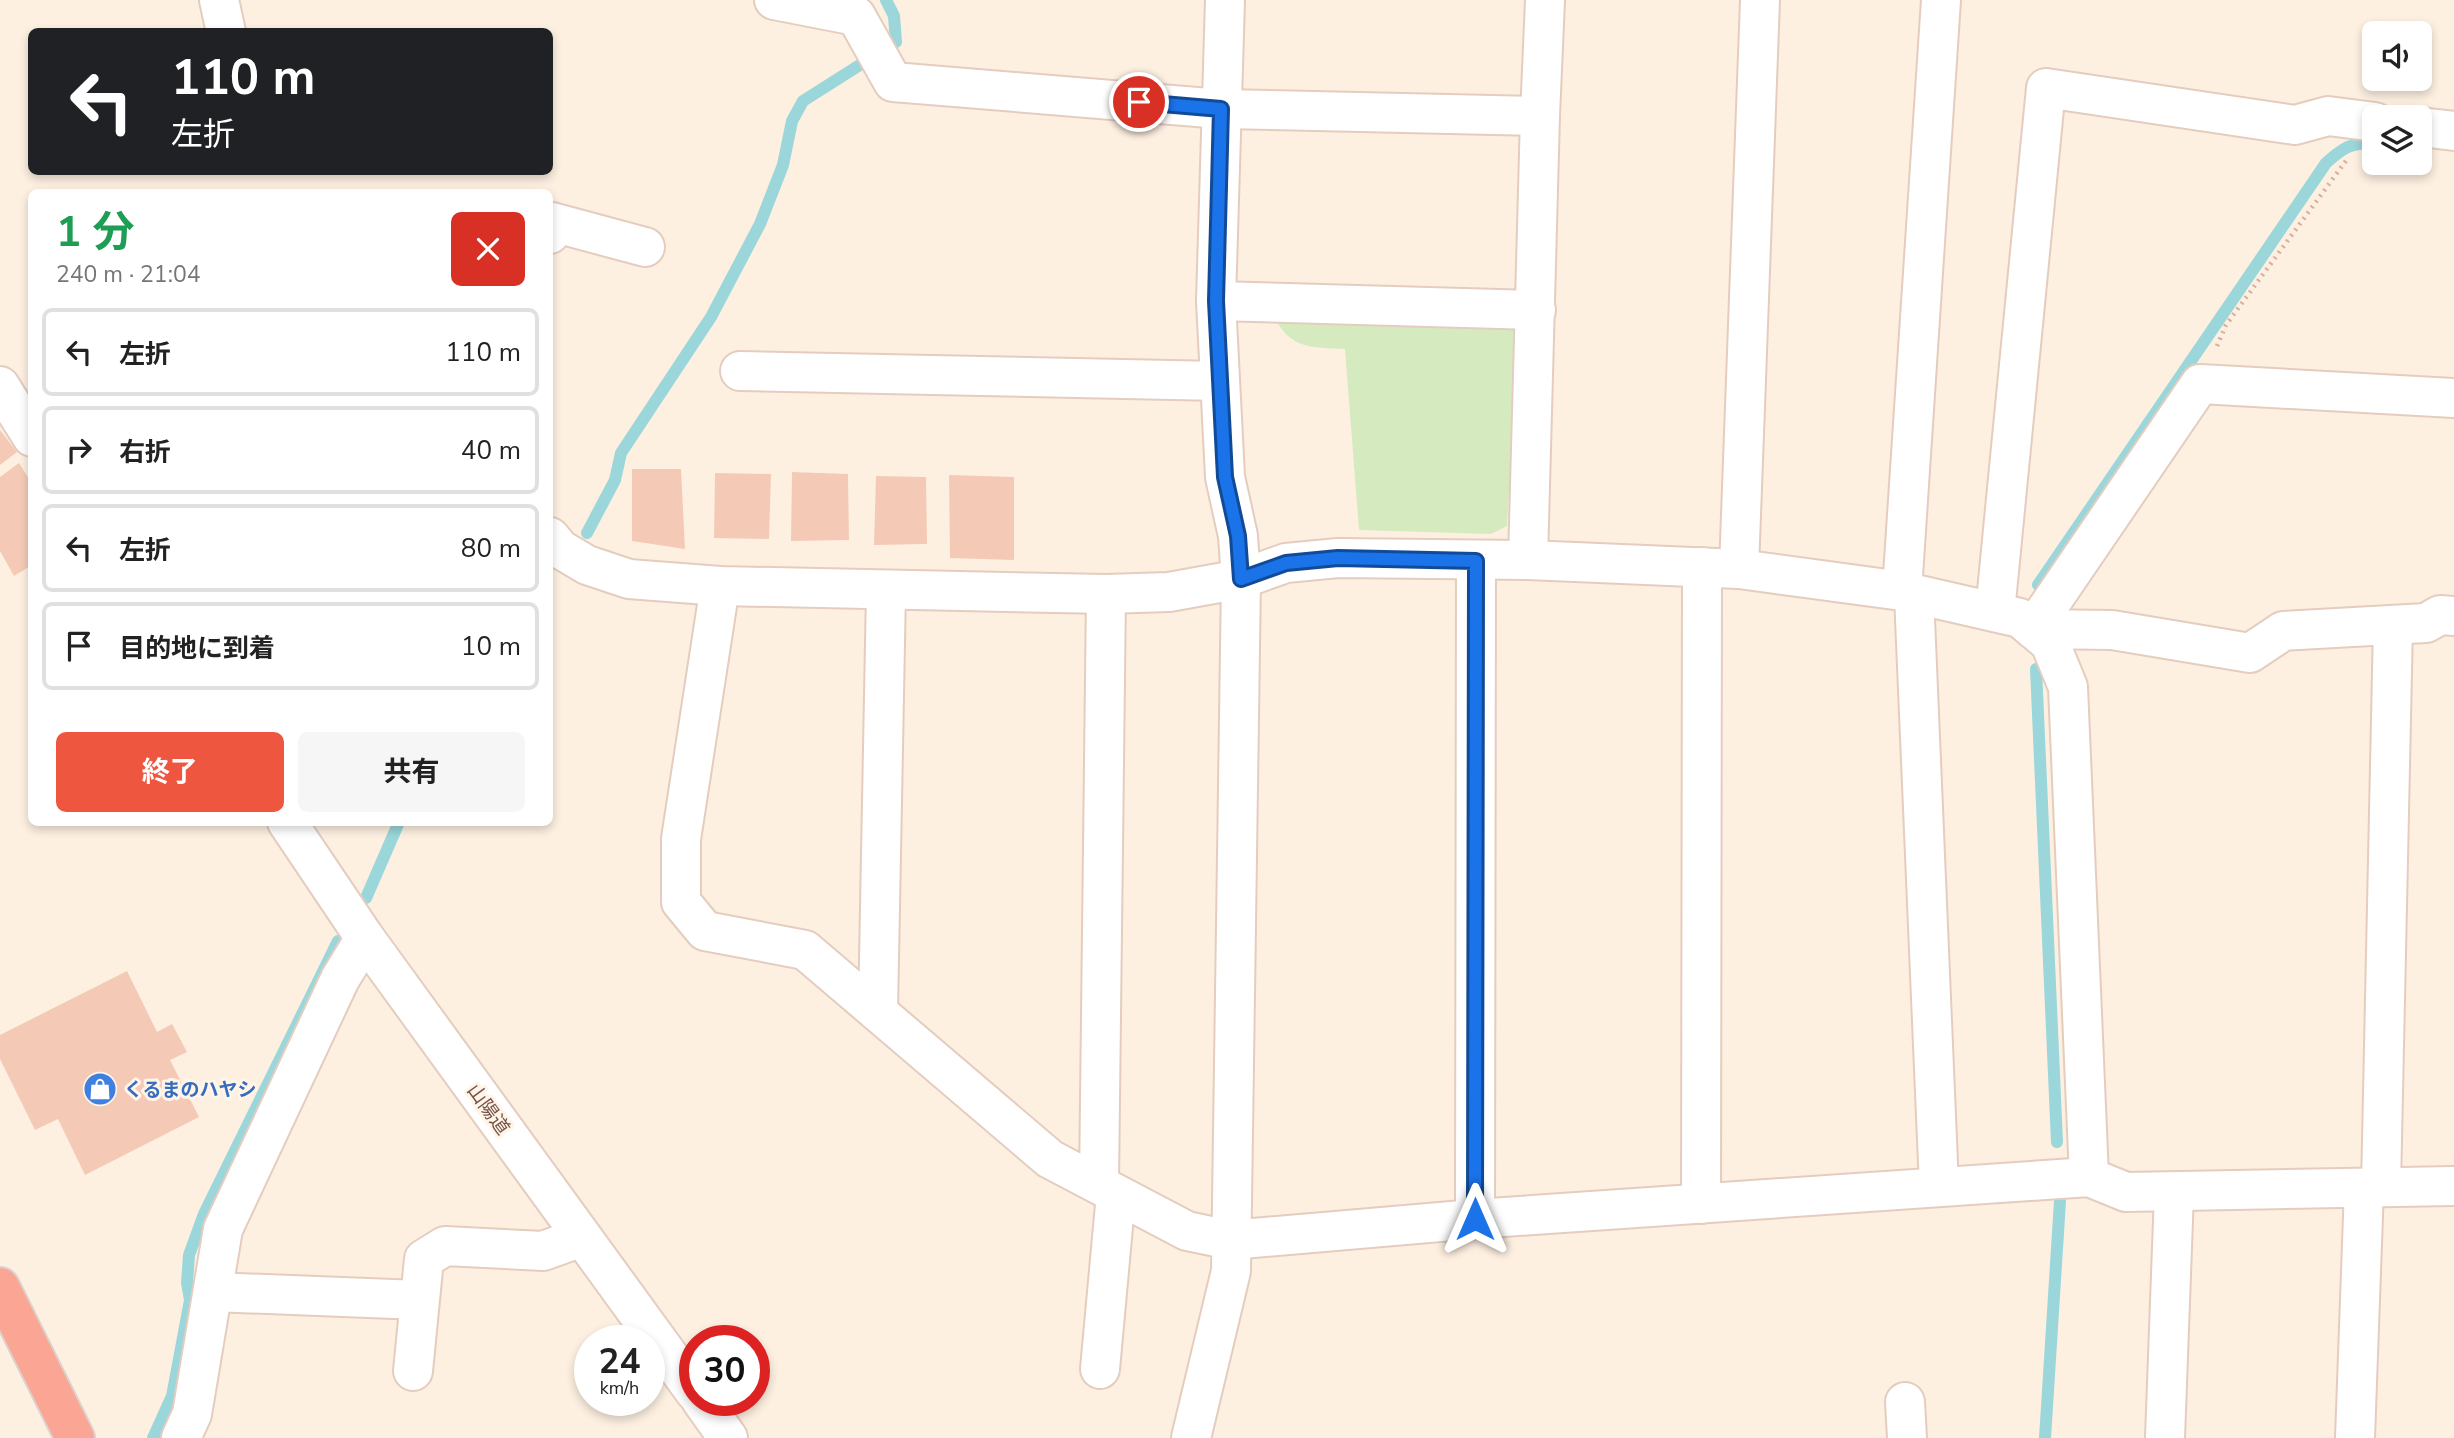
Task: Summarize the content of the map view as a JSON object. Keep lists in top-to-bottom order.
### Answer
{
  "streets": {
    "street": ["山陽道"]
  },
  "places": {
    "shop": ["くるまのハヤシ"]
  },
  "page": {
    "turn": ["110 m", "左折"],
    "heading": ["1 分", "240 m · 21:04"],
    "list": [
      {
        "name": "左折",
        "value": "110 m"
      },
      {
        "name": "右折",
        "value": "40 m"
      },
      {
        "name": "左折",
        "value": "80 m"
      },
      {
        "name": "目的地に到着",
        "value": "10 m"
      }
    ],
    "buttons": ["終了", "共有"],
    "speed": "24 km/h",
    "limit": "30"
  }
}
